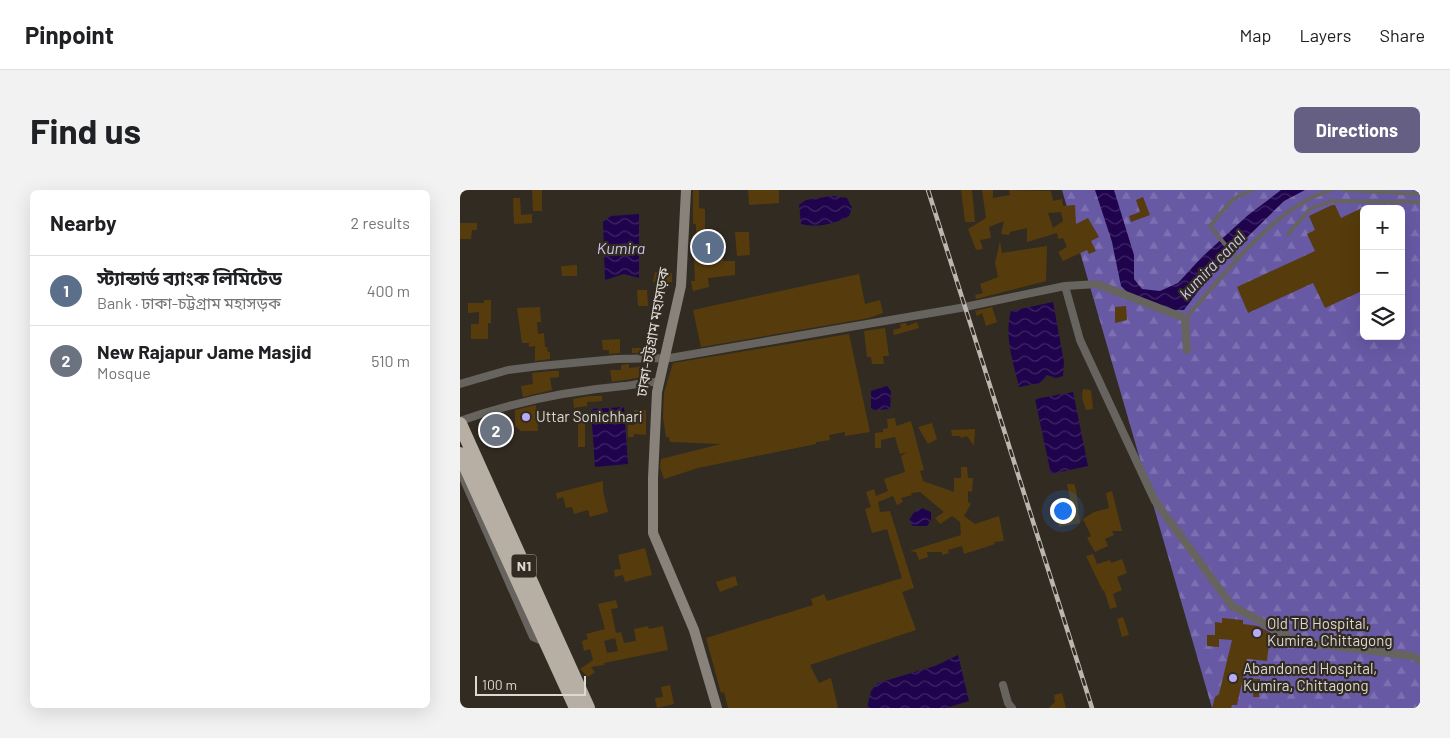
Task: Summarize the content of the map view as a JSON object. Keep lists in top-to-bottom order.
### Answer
{
  "streets": {
    "highway": ["N1"],
    "street": ["ঢাকা-চট্টগ্রাম মহাসড়ক"]
  },
  "water": ["Kumira", "kumira canal"],
  "places": ["Uttar Sonichhari", "Old TB Hospital, Kumira, Chittagong", "Abandoned Hospital, Kumira, Chittagong"],
  "scale_bar": "100 m",
  "page": {
    "header": "Pinpoint",
    "nav": ["Map", "Layers", "Share"],
    "buttons": "Directions",
    "title": "Find us",
    "heading": ["Nearby", "2 results"],
    "map_buttons": ["+", "−"],
    "pins": ["1", "2"],
    "list": [
      {
        "mark": "1",
        "name": "স্ট্যান্ডার্ড ব্যাংক লিমিটেড",
        "note": "Bank · ঢাকা-চট্টগ্রাম মহাসড়ক",
        "value": "400 m"
      },
      {
        "mark": "2",
        "name": "New Rajapur Jame Masjid",
        "note": "Mosque",
        "value": "510 m"
      }
    ],
    "scale": "100 m"
  }
}
